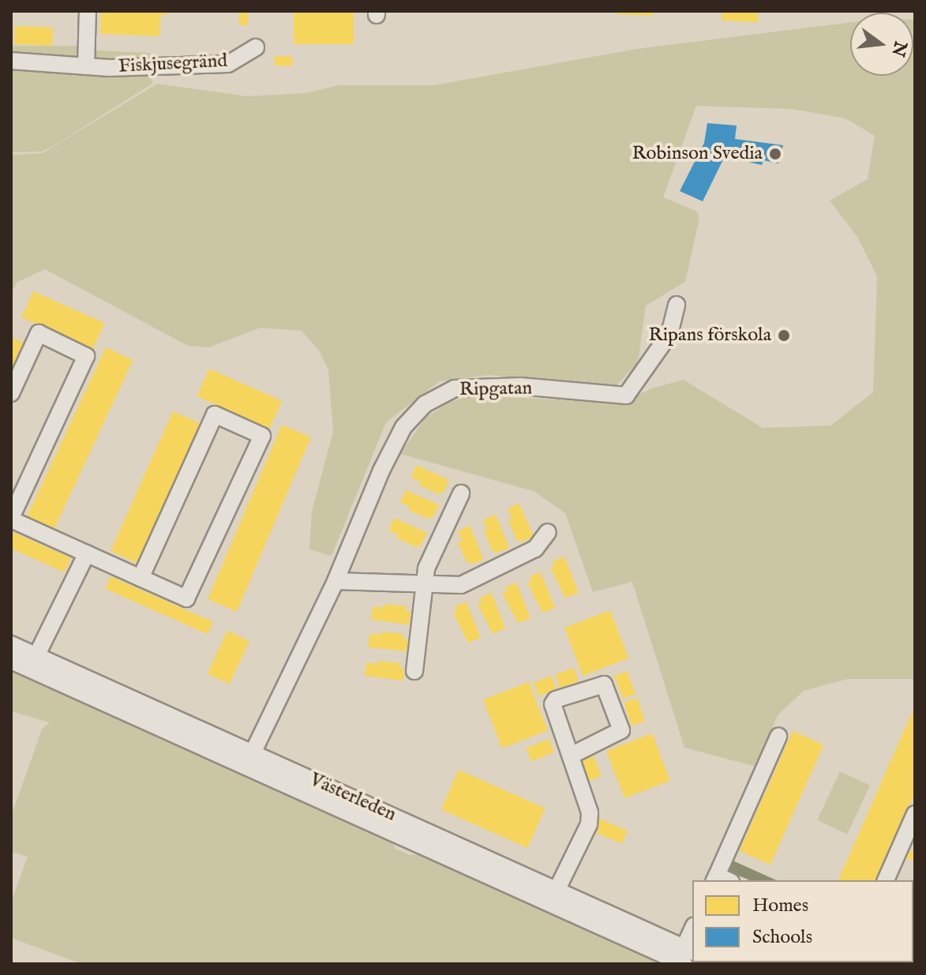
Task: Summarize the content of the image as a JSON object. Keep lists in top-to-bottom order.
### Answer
{
  "streets": {
    "street": ["Fiskjusegränd", "Ripgatan", "Västerleden"]
  },
  "crossings": [
    ["Ripgatan", "Västerleden"]
  ],
  "places": ["Robinson Svedia", "Ripans förskola"],
  "legend": ["Homes", "Schools"],
  "north": "right"
}
